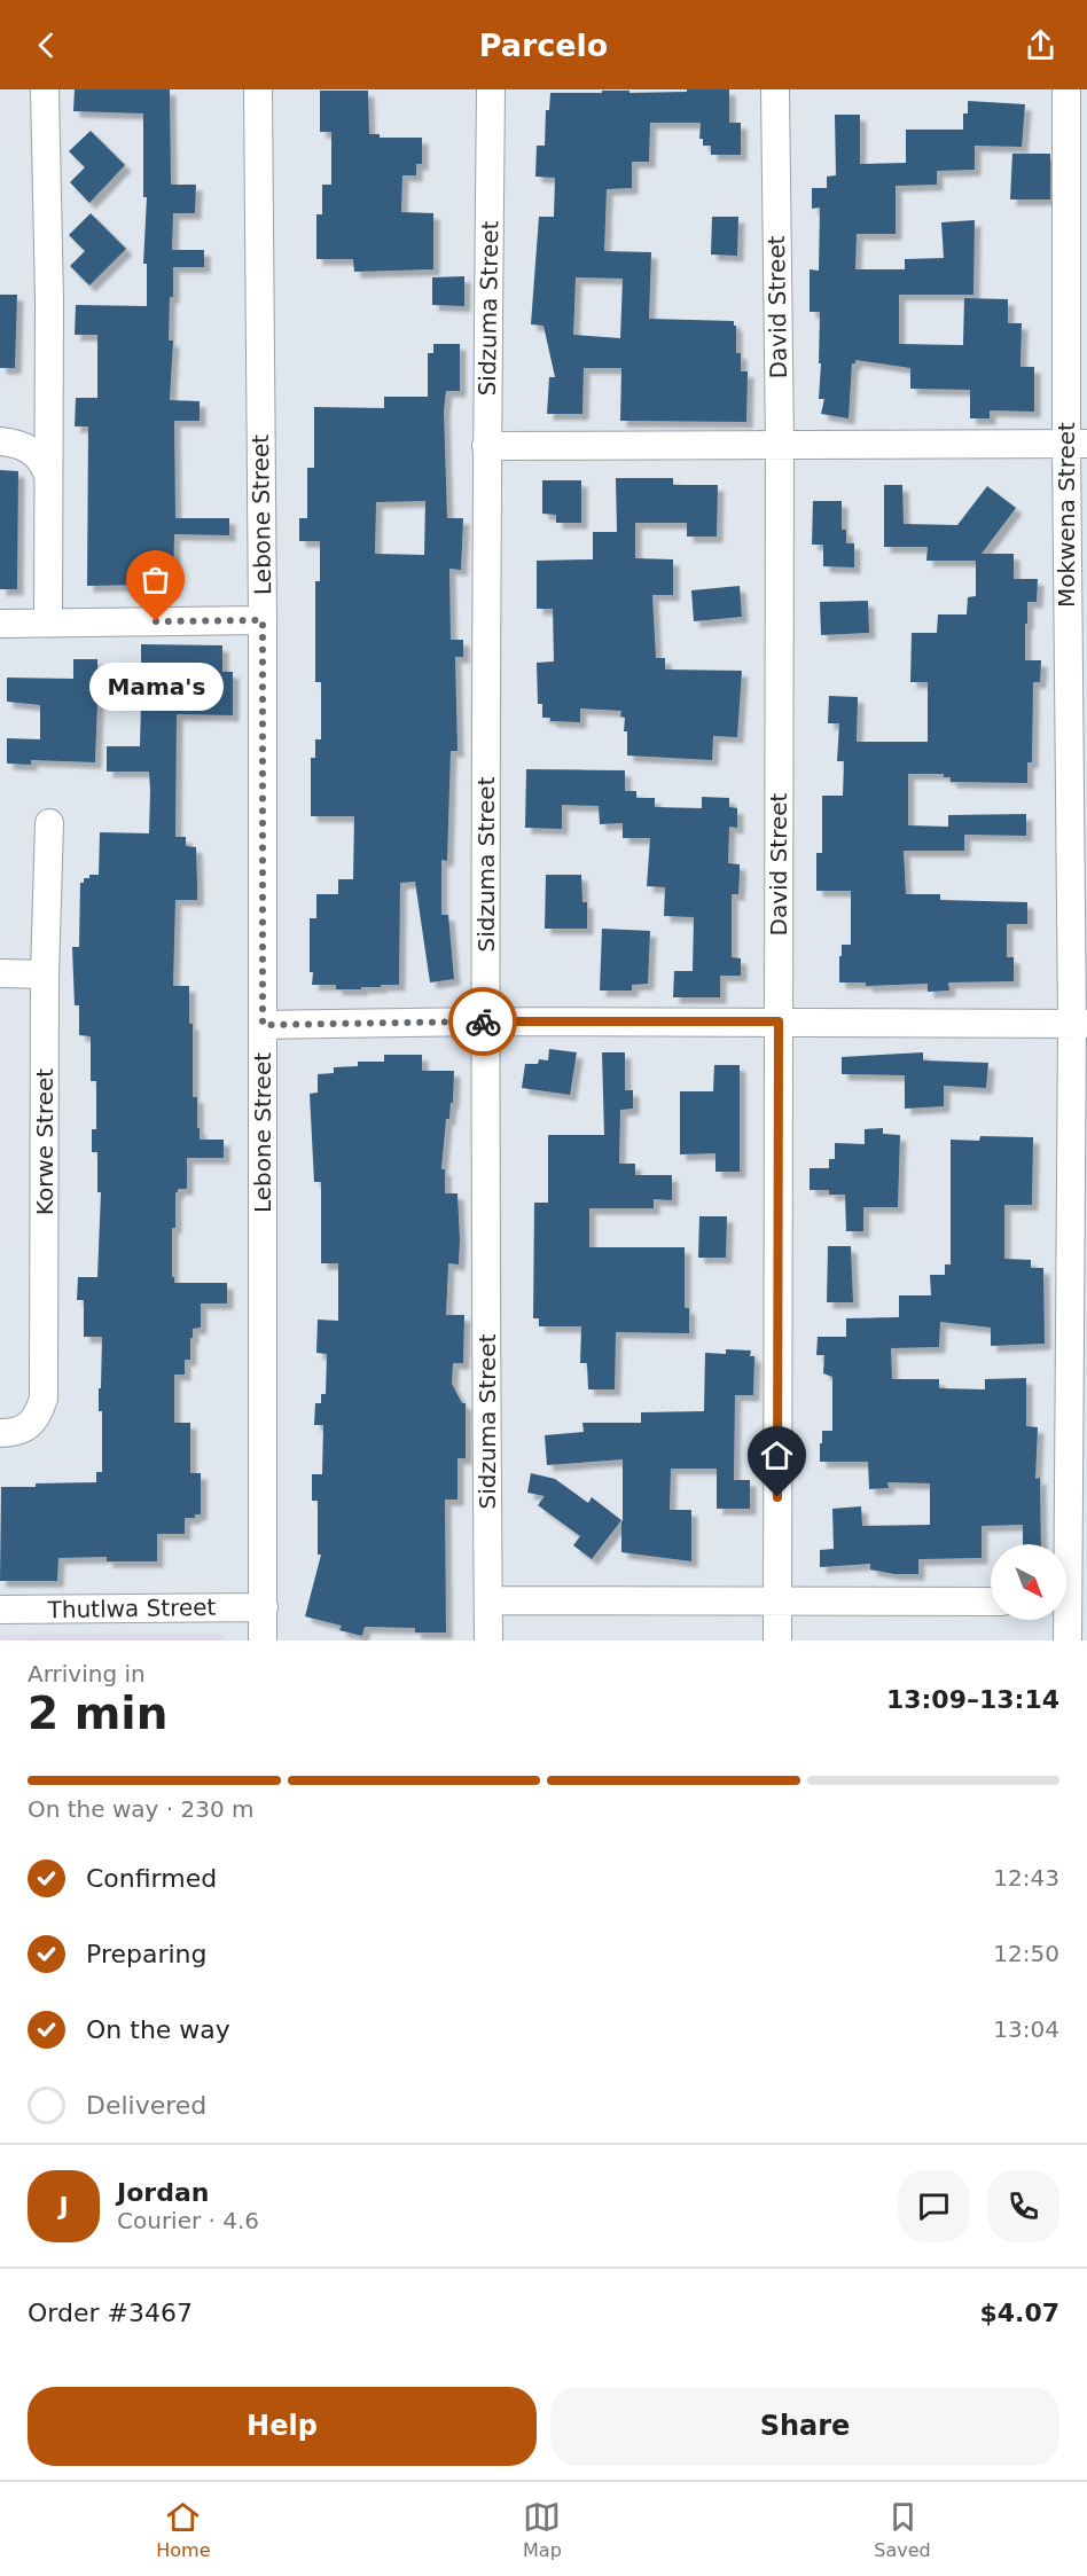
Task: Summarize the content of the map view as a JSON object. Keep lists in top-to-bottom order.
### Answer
{
  "streets": {
    "street": [
      "David Street",
      "Sidzuma Street",
      "Lebone Street",
      "Mokwena Street",
      "Korwe Street",
      "Thutlwa Street"
    ]
  },
  "crossings": [
    ["Lebone Street", "Thutlwa Street"]
  ],
  "places": ["Mama's"],
  "north": "bottom right",
  "page": {
    "header": "Parcelo",
    "bubble": "Mama's",
    "heading": ["2 min", "Arriving in", "13:09–13:14"],
    "panel": [
      "Jordan",
      "Courier · 4.6",
      "Order #3467",
      "$4.07"
    ],
    "bar": "On the way · 230 m",
    "list": [
      ["Confirmed", "12:43"],
      ["Preparing", "12:50"],
      ["On the way", "13:04"],
      "Delivered"
    ],
    "round": "J",
    "buttons": ["Help", "Share"],
    "tabs": ["Home", "Map", "Saved"]
  }
}
